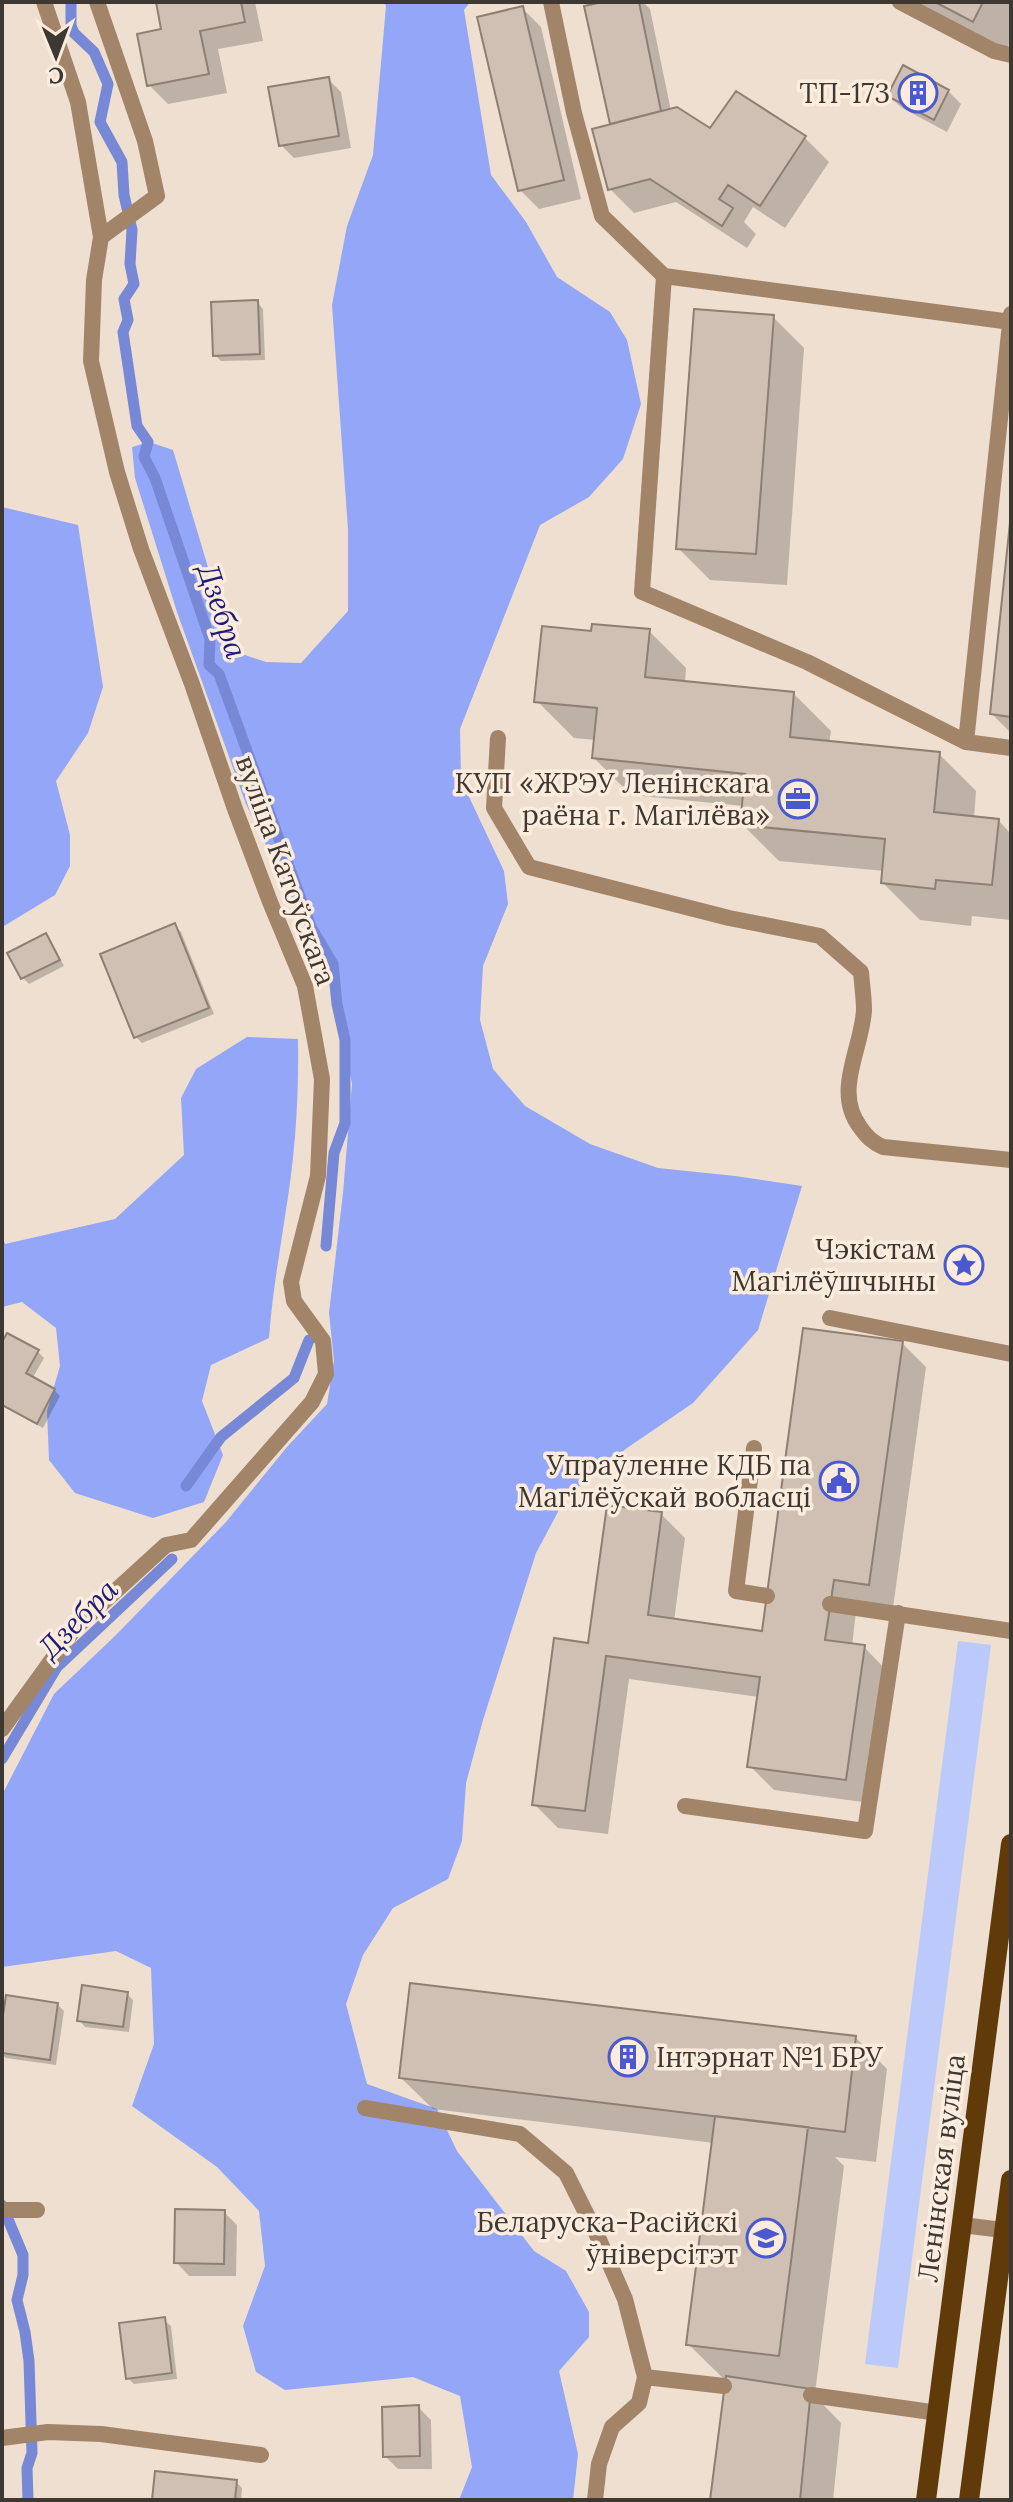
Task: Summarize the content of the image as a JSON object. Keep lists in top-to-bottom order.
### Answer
{
  "streets": {
    "main road": ["Ленінская вуліца"],
    "street": ["вуліца Катоўскага"]
  },
  "water": ["Дзебра"],
  "places": {
    "building": ["ТП-173", "Інтэрнат №1 БРУ"],
    "office": ["КУП «ЖРЭУ Ленінскага раёна г. Магілёва»"],
    "place": ["Чэкістам Магілёўшчыны"],
    "public building": ["Упраўленне КДБ па Магілёўскай вобласці"],
    "school or university": ["Беларуска-Расійскі ўніверсітэт"]
  },
  "north": "bottom"
}
